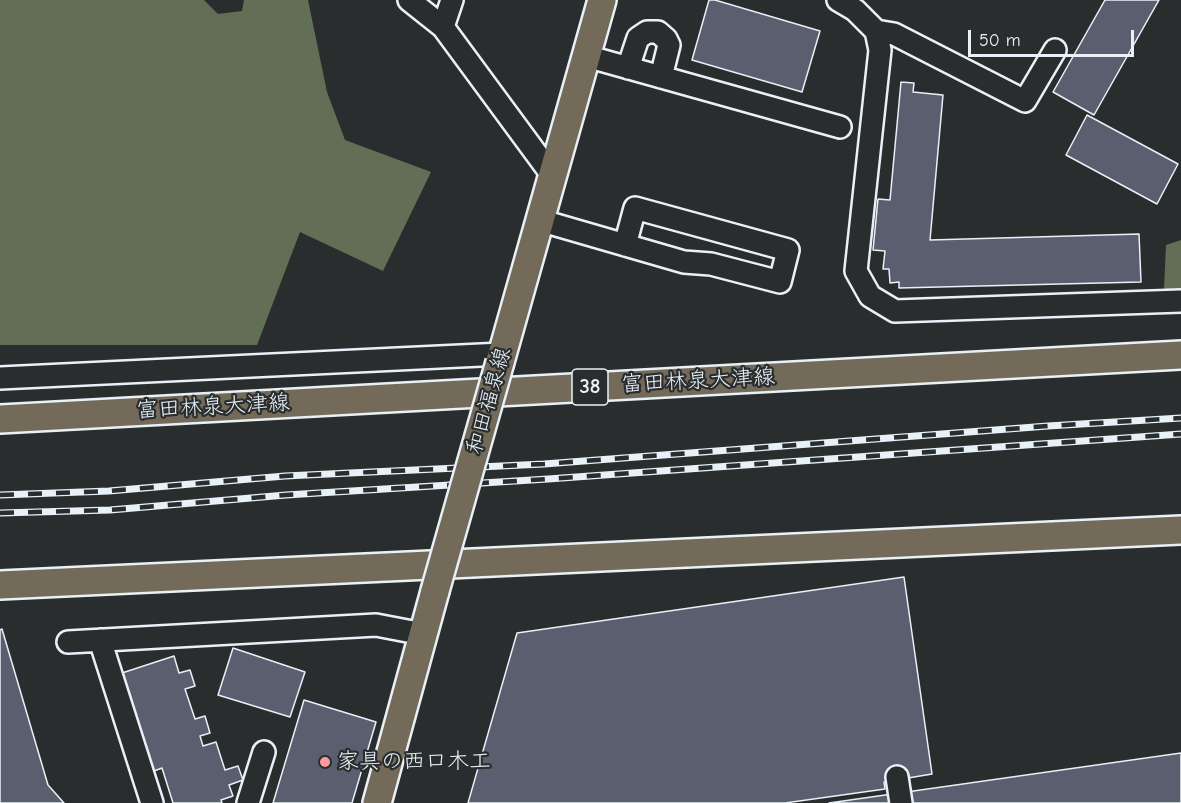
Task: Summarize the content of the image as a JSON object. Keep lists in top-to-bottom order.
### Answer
{
  "streets": {
    "main road": ["富田林泉大津線", "38", "和田福泉線"]
  },
  "places": ["家具の西口木工"],
  "scale_bar": "50 m"
}
